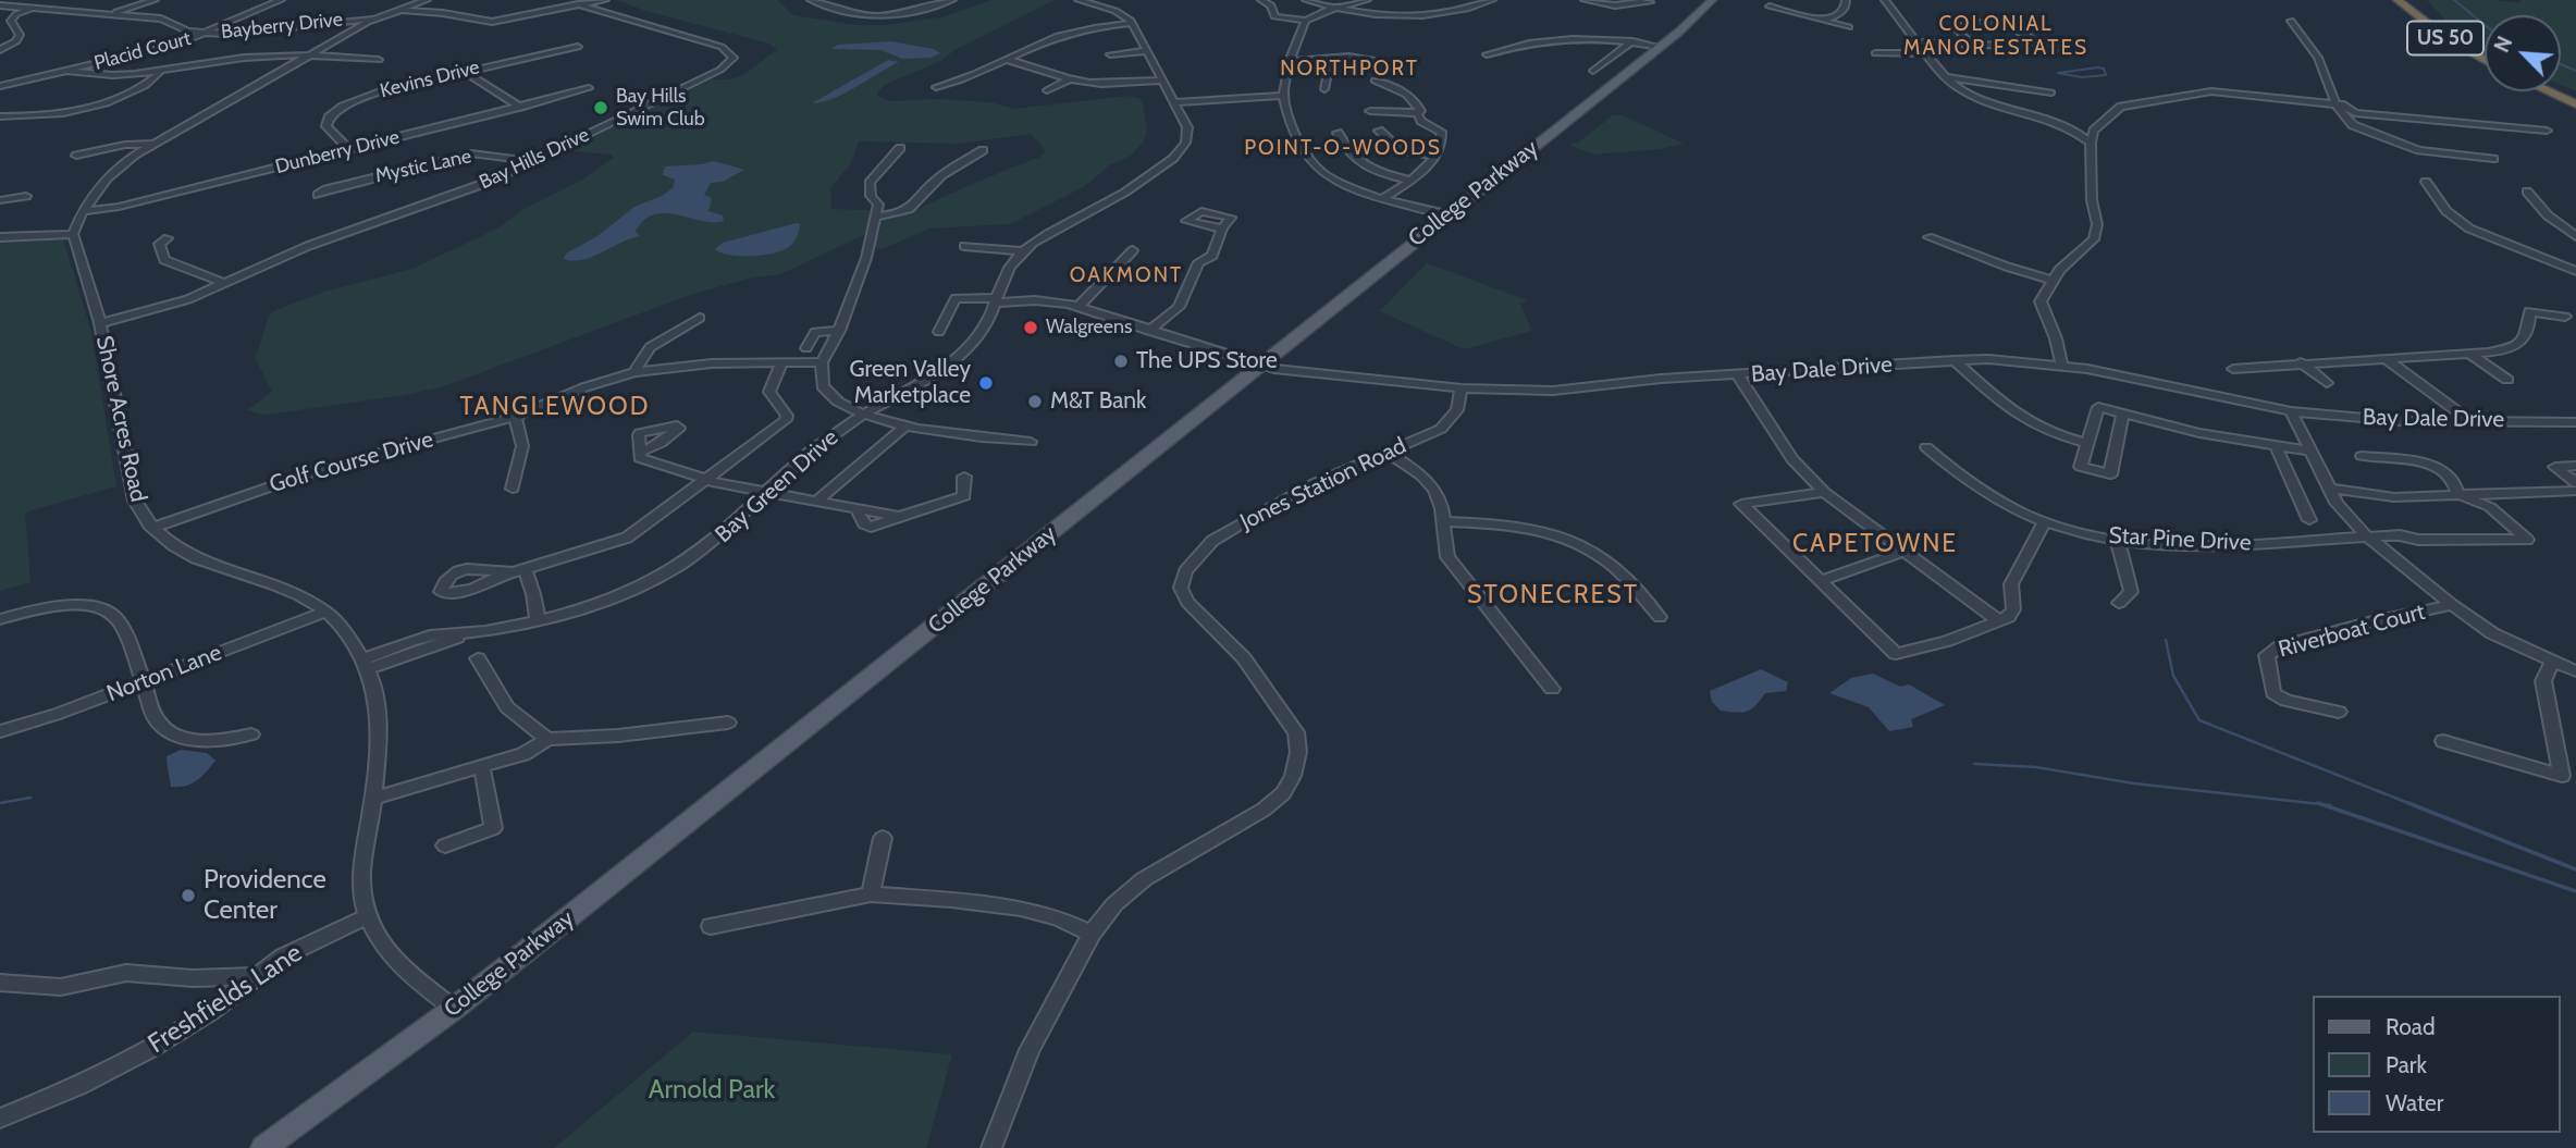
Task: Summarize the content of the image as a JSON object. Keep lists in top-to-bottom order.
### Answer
{
  "streets": {
    "highway": ["US 50"],
    "main road": ["College Parkway"],
    "street": [
      "Bayberry Drive",
      "Placid Court",
      "Kevins Drive",
      "Dunberry Drive",
      "Bay Hills Drive",
      "Mystic Lane",
      "Bay Dale Drive",
      "Shore Acres Road",
      "Golf Course Drive",
      "Jones Station Road",
      "Bay Green Drive",
      "Star Pine Drive",
      "Riverboat Court",
      "Norton Lane",
      "Freshfields Lane"
    ]
  },
  "crossings": [
    ["Bayberry Drive", "Placid Court"],
    ["Kevins Drive", "Dunberry Drive"],
    ["Bay Hills Drive", "Mystic Lane"],
    ["Bay Hills Drive", "Shore Acres Road"],
    ["College Parkway", "Bay Dale Drive"],
    ["College Parkway", "Shore Acres Road"],
    ["Bay Dale Drive", "Jones Station Road"],
    ["Bay Dale Drive", "Bay Green Drive"],
    ["Shore Acres Road", "Golf Course Drive"],
    ["Shore Acres Road", "Bay Green Drive"],
    ["Shore Acres Road", "Norton Lane"],
    ["Shore Acres Road", "Freshfields Lane"]
  ],
  "districts": [
    "COLONIAL MANOR ESTATES",
    "NORTHPORT",
    "POINT-O-WOODS",
    "OAKMONT",
    "TANGLEWOOD",
    "CAPETOWNE",
    "STONECREST"
  ],
  "parks": ["Arnold Park"],
  "places": [
    "Bay Hills Swim Club",
    "Walgreens",
    "The UPS Store",
    "Green Valley Marketplace",
    "M&T Bank",
    "Providence Center"
  ],
  "legend": ["Road", "Park", "Water"],
  "north": "top left"
}
